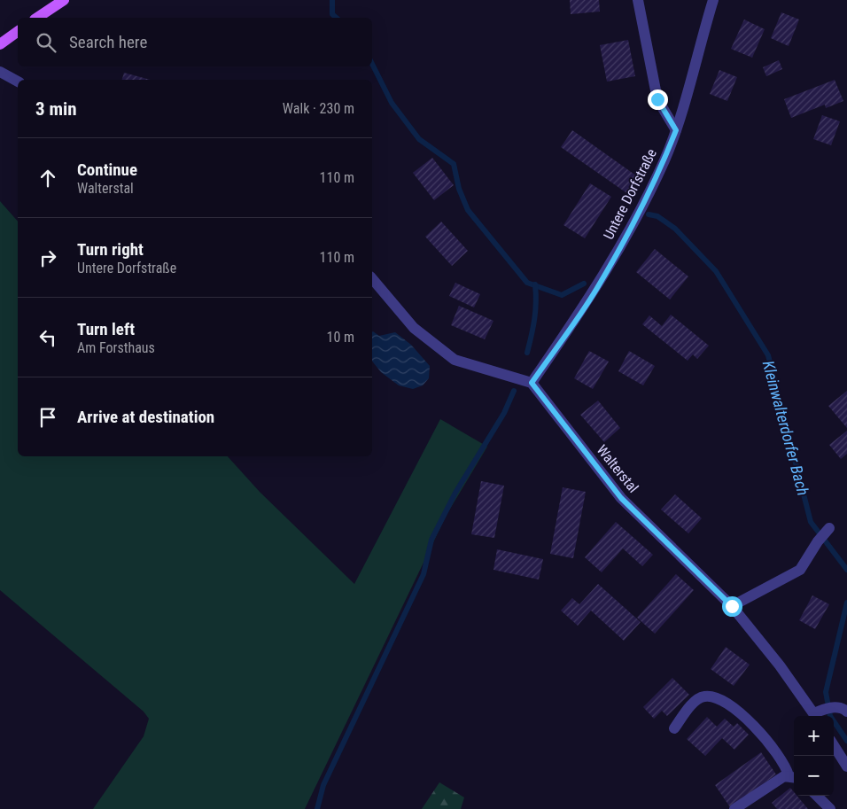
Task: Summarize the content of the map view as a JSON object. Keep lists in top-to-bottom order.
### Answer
{
  "streets": {
    "street": ["Untere Dorfstraße", "Walterstal"]
  },
  "crossings": [
    ["Untere Dorfstraße", "Walterstal"]
  ],
  "water": ["Kleinwalterdorfer Bach"],
  "page": {
    "search": "Search here",
    "heading": ["3 min", "Walk · 230 m"],
    "list": [
      ["Continue", "Walterstal", "110 m"],
      ["Turn right", "Untere Dorfstraße", "110 m"],
      ["Turn left", "Am Forsthaus", "10 m"],
      "Arrive at destination"
    ],
    "map_buttons": ["+", "−"]
  }
}
